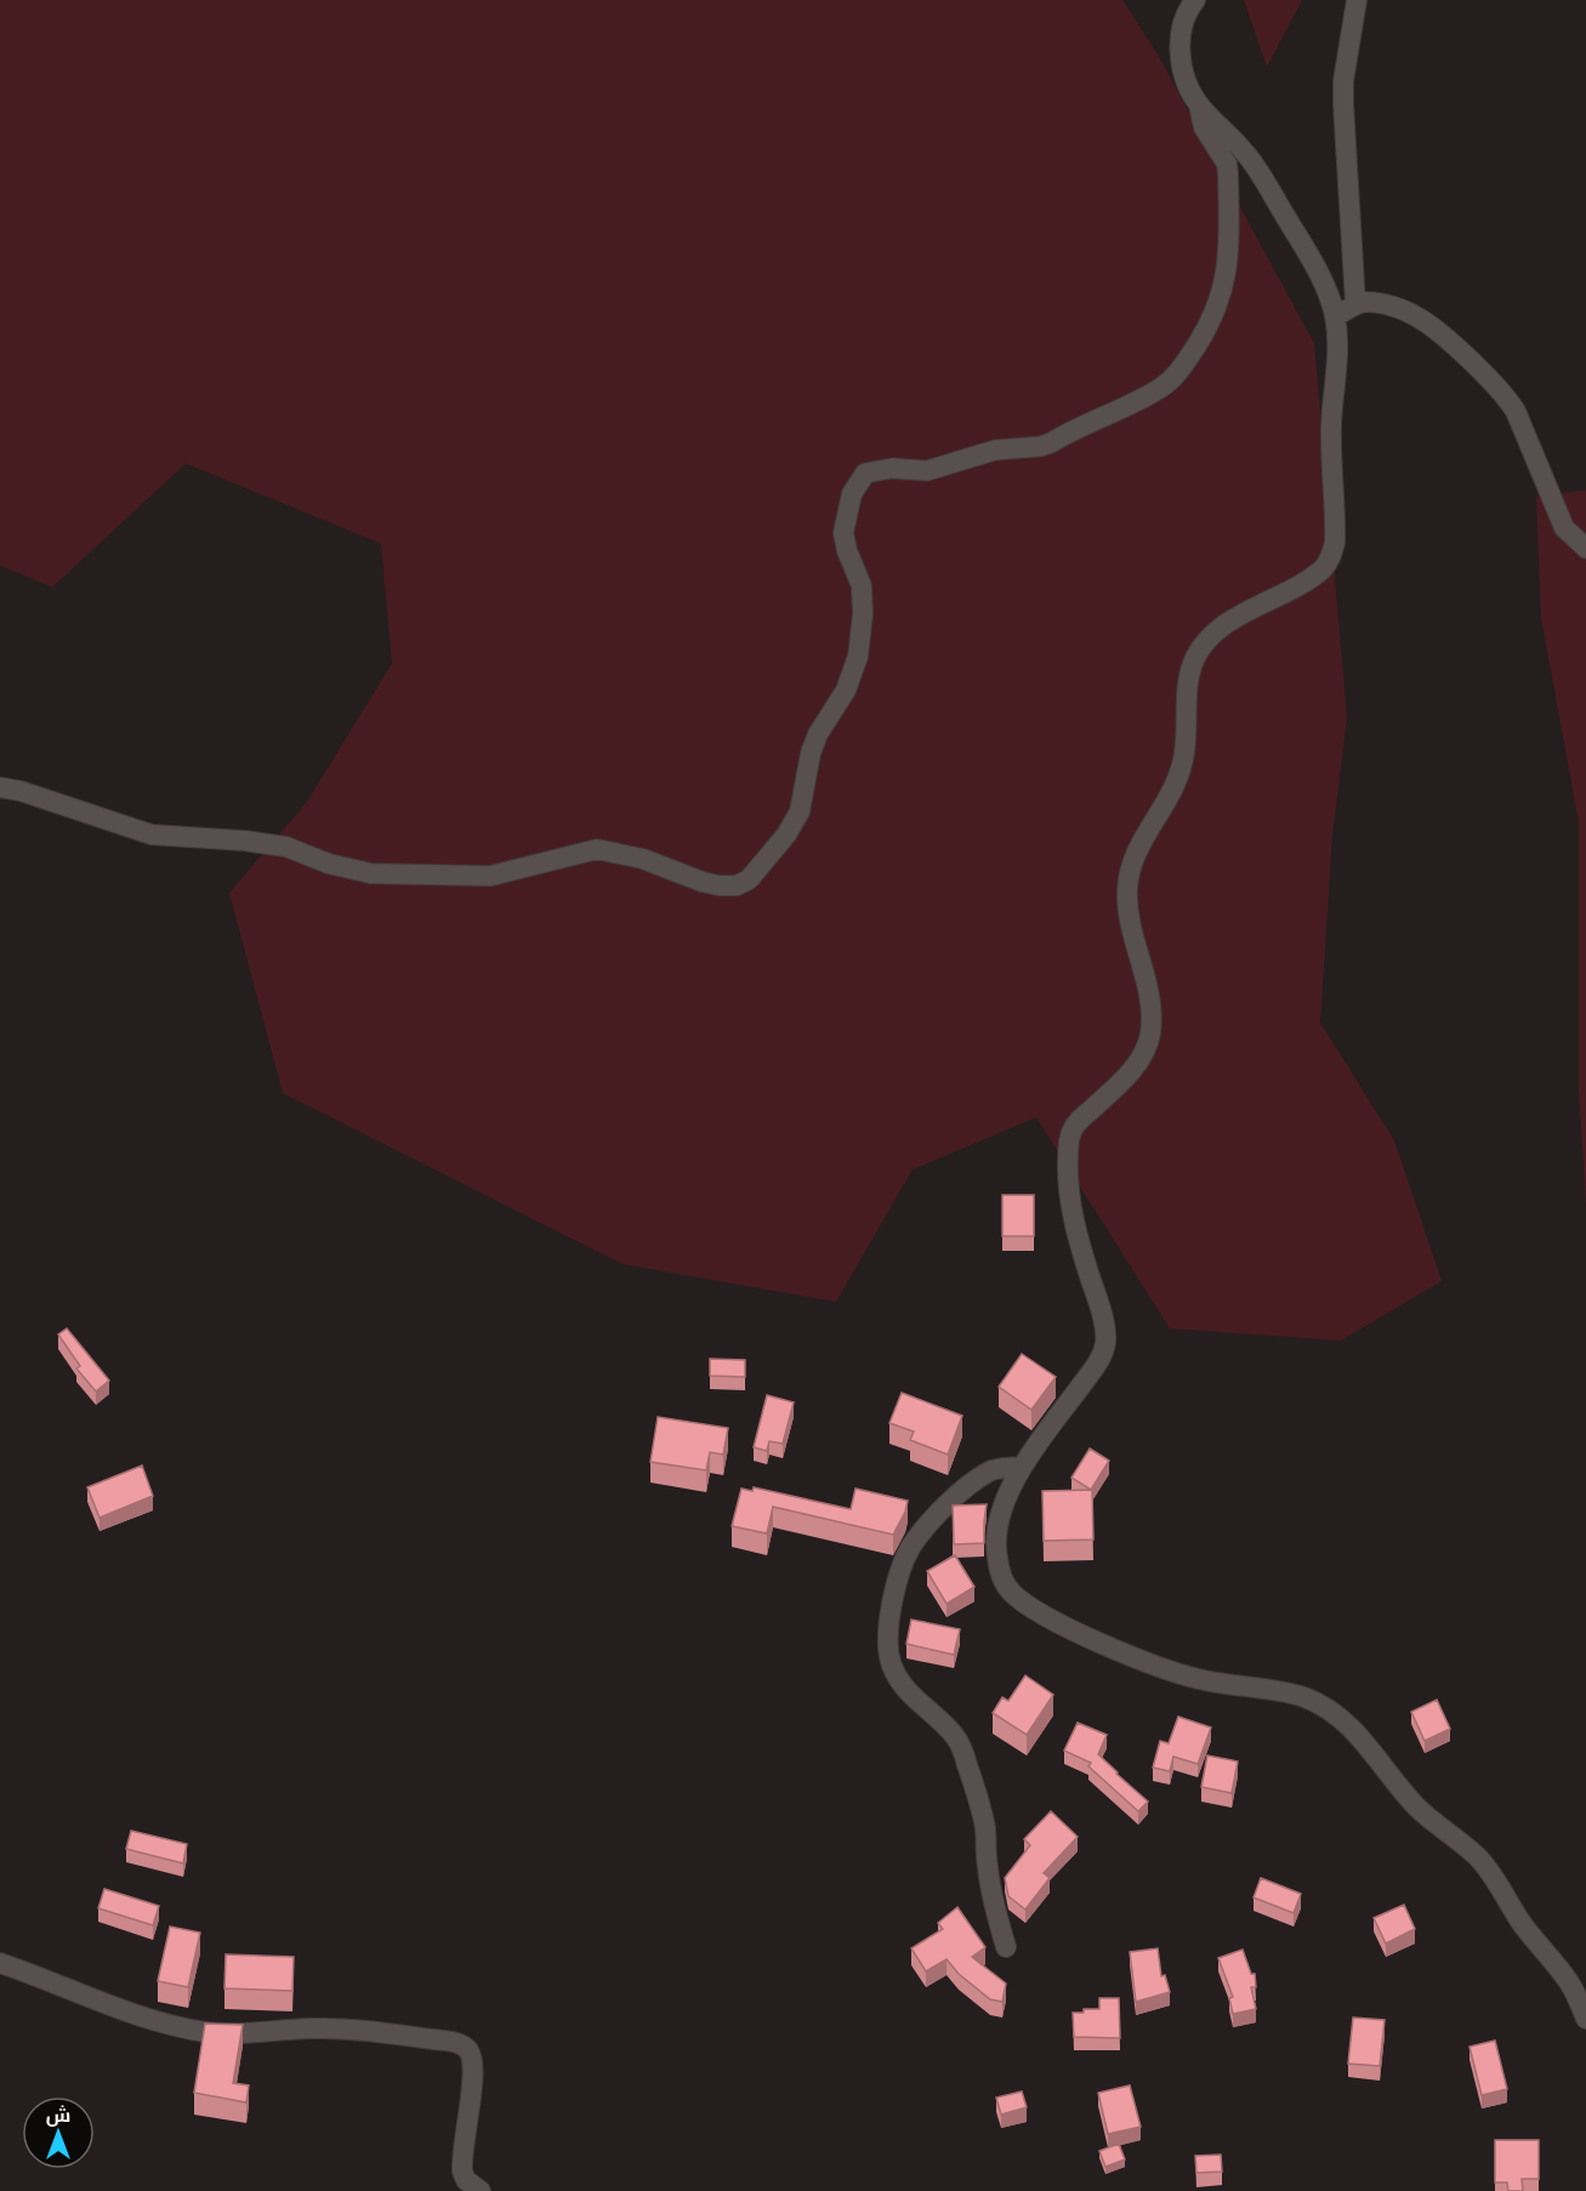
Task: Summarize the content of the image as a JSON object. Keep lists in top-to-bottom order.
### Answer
{
  "north": "top"
}
